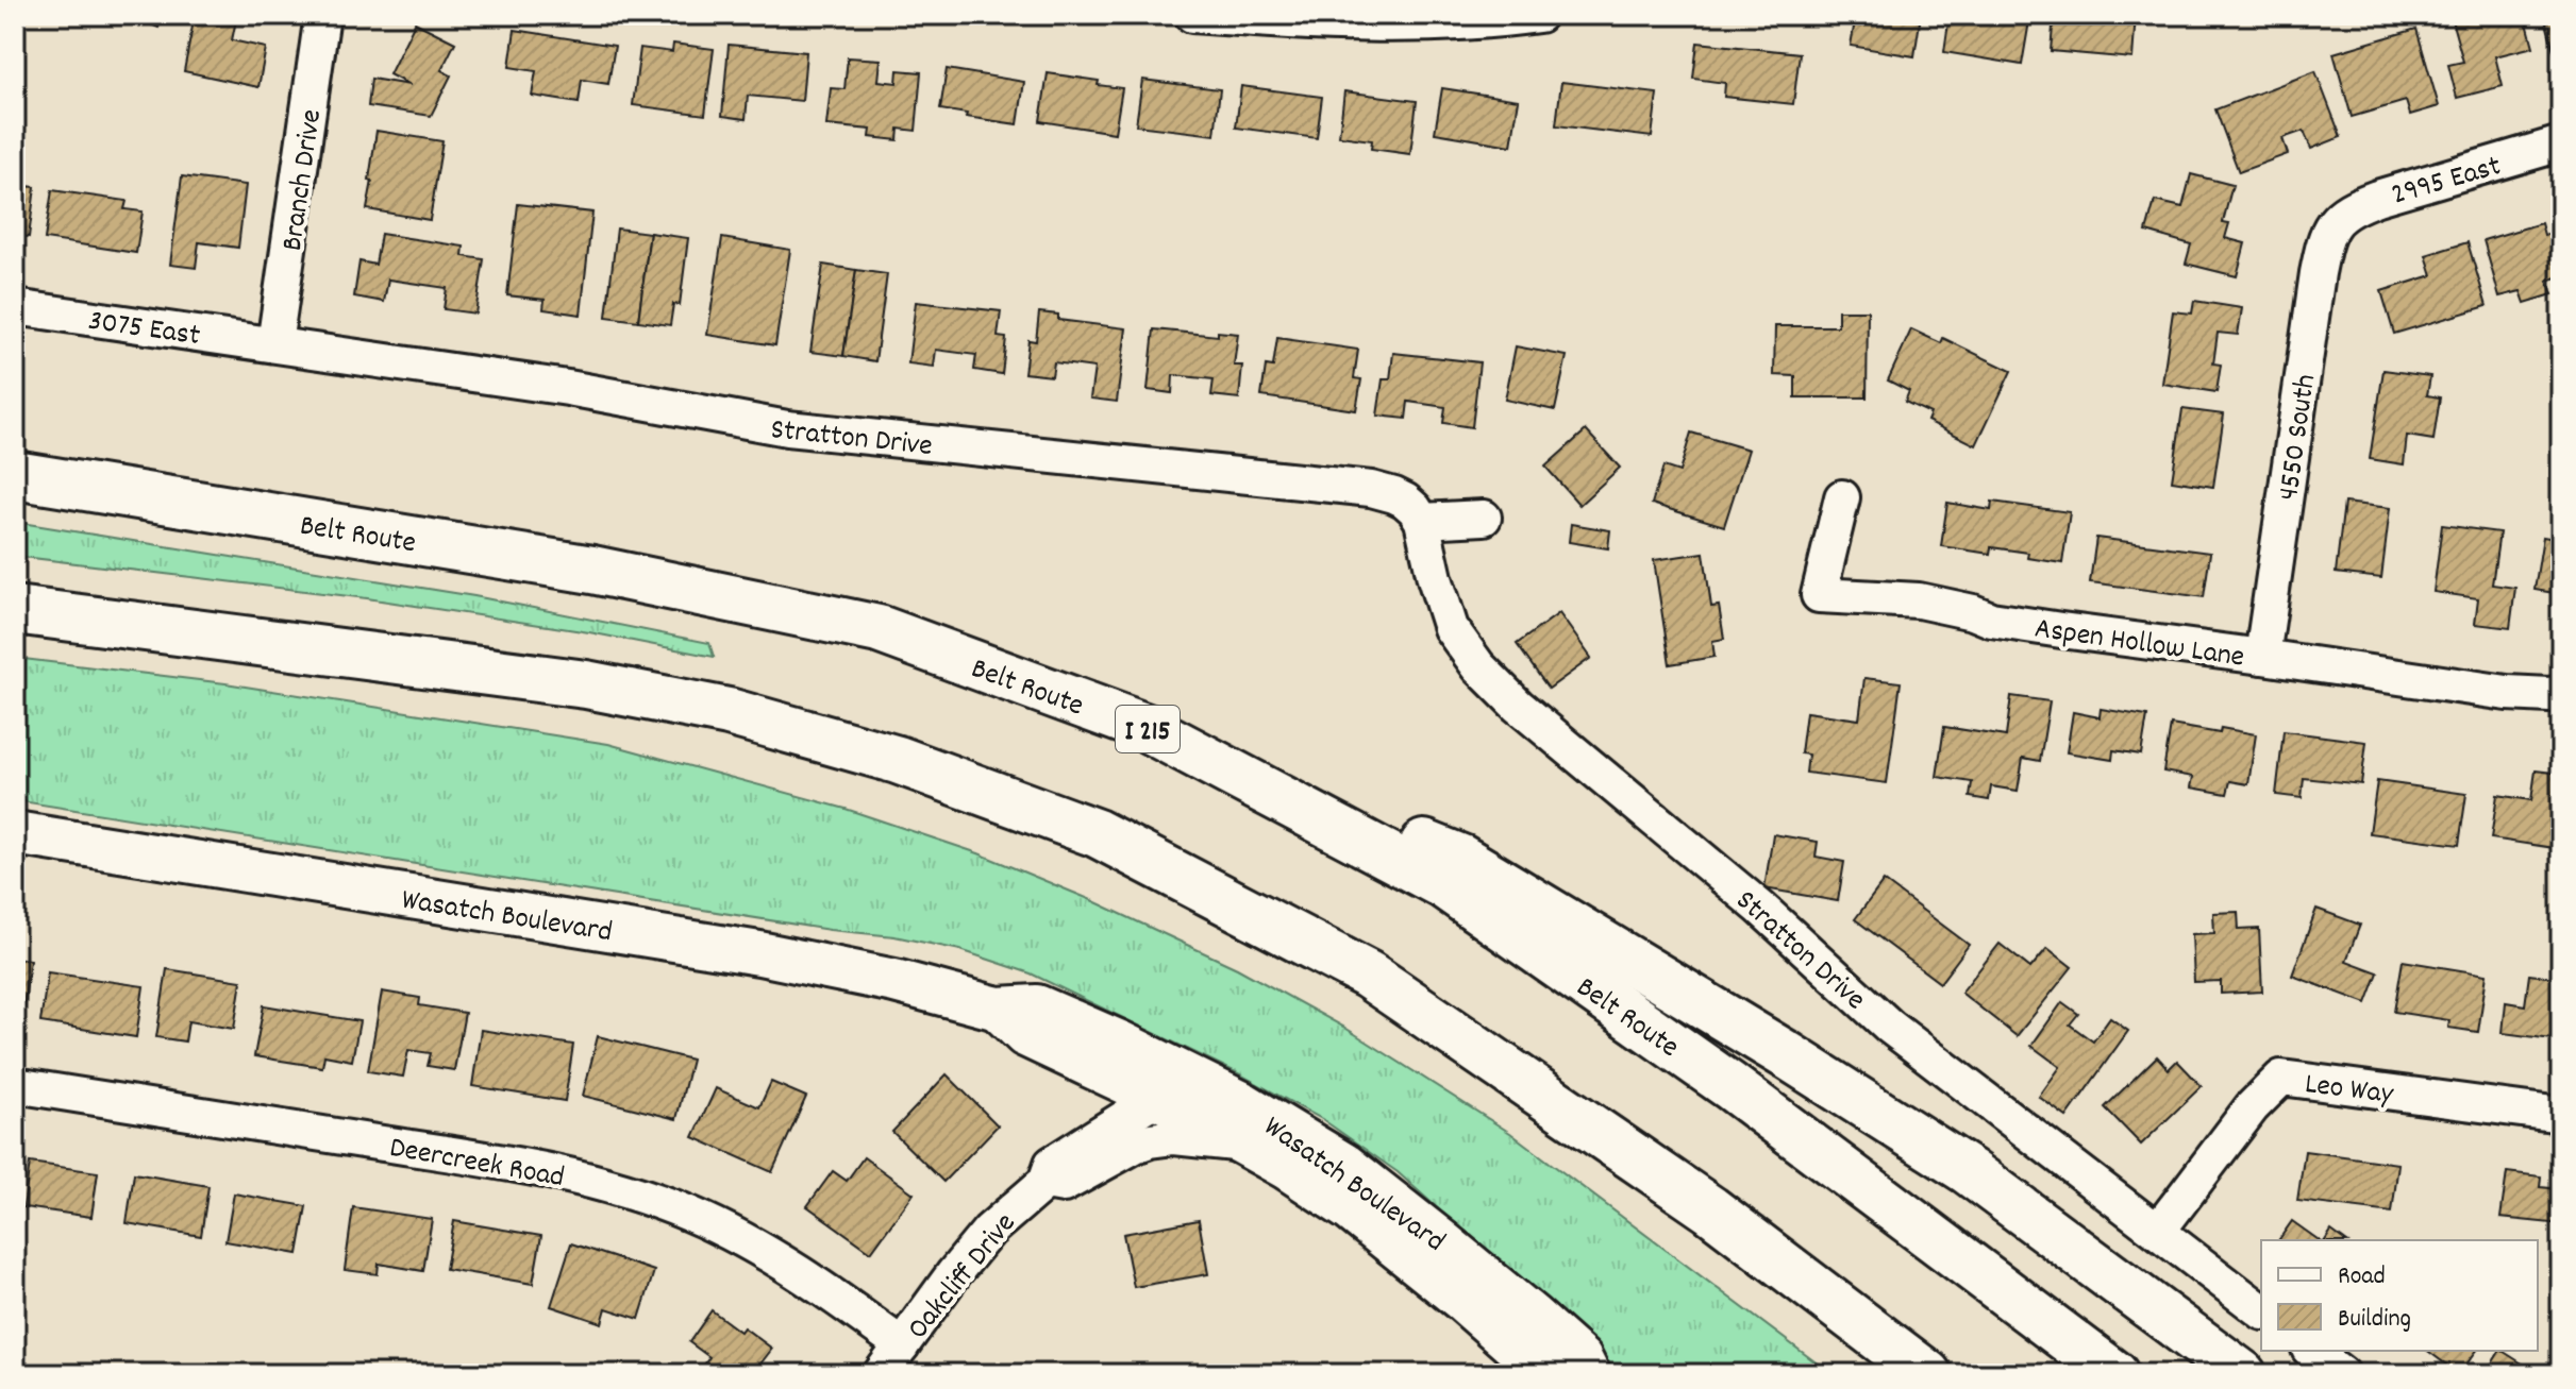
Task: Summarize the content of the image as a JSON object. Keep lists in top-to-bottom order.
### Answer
{
  "streets": {
    "highway": ["Belt Route", "I 215"],
    "street": [
      "2995 East",
      "Branch Drive",
      "3075 East",
      "Stratton Drive",
      "4550 South",
      "Aspen Hollow Lane",
      "Wasatch Boulevard",
      "Leo Way",
      "Deercreek Road",
      "Oakcliff Drive"
    ]
  },
  "crossings": [
    ["2995 East", "4550 South"],
    ["Branch Drive", "3075 East"],
    ["Branch Drive", "Stratton Drive"],
    ["3075 East", "Stratton Drive"],
    ["Stratton Drive", "Leo Way"],
    ["4550 South", "Aspen Hollow Lane"],
    ["Wasatch Boulevard", "Oakcliff Drive"],
    ["Deercreek Road", "Oakcliff Drive"]
  ],
  "legend": ["Road", "Building"]
}
